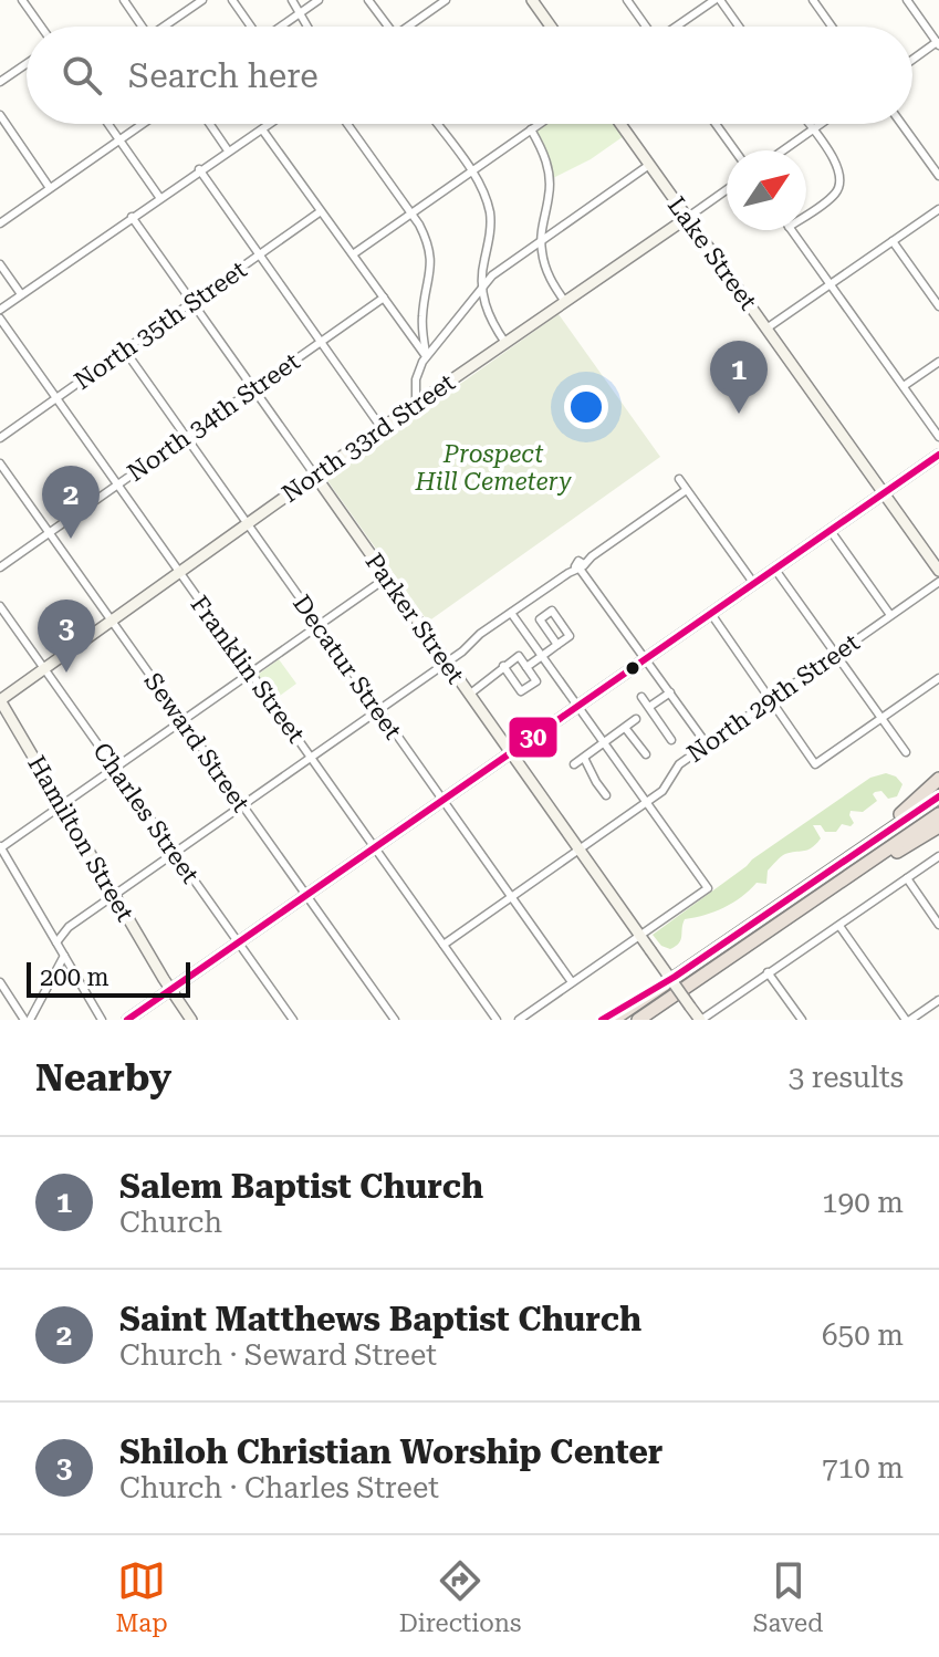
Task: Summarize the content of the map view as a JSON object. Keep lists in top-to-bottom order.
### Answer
{
  "streets": {
    "main road": [
      "Lake Street",
      "North 33rd Street",
      "Parker Street",
      "Hamilton Street"
    ],
    "street": [
      "North 35th Street",
      "North 34th Street",
      "Decatur Street",
      "Franklin Street",
      "North 29th Street",
      "Seward Street",
      "Charles Street"
    ]
  },
  "crossings": [
    ["Lake Street", "North 33rd Street"],
    ["North 35th Street", "Parker Street"],
    ["North 35th Street", "Decatur Street"],
    ["North 35th Street", "Franklin Street"],
    ["North 34th Street", "Parker Street"],
    ["North 34th Street", "Decatur Street"],
    ["North 34th Street", "Franklin Street"],
    ["North 34th Street", "Seward Street"],
    ["North 33rd Street", "Parker Street"],
    ["North 33rd Street", "Decatur Street"],
    ["North 33rd Street", "Franklin Street"],
    ["North 33rd Street", "Seward Street"],
    ["North 33rd Street", "Charles Street"],
    ["North 33rd Street", "Hamilton Street"],
    ["Parker Street", "North 29th Street"],
    ["Decatur Street", "North 29th Street"],
    ["Franklin Street", "North 29th Street"]
  ],
  "parks": ["Prospect Hill Cemetery"],
  "lines": ["transit line 30"],
  "scale_bar": "200 m",
  "north": "top right",
  "page": {
    "search": "Search here",
    "pins": ["1", "2", "3"],
    "scale": "200 m",
    "heading": ["Nearby", "3 results"],
    "list": [
      {
        "mark": "1",
        "name": "Salem Baptist Church",
        "note": "Church",
        "value": "190 m"
      },
      {
        "mark": "2",
        "name": "Saint Matthews Baptist Church",
        "note": "Church · Seward Street",
        "value": "650 m"
      },
      {
        "mark": "3",
        "name": "Shiloh Christian Worship Center",
        "note": "Church · Charles Street",
        "value": "710 m"
      }
    ],
    "nav": ["Map", "Directions", "Saved"]
  }
}
